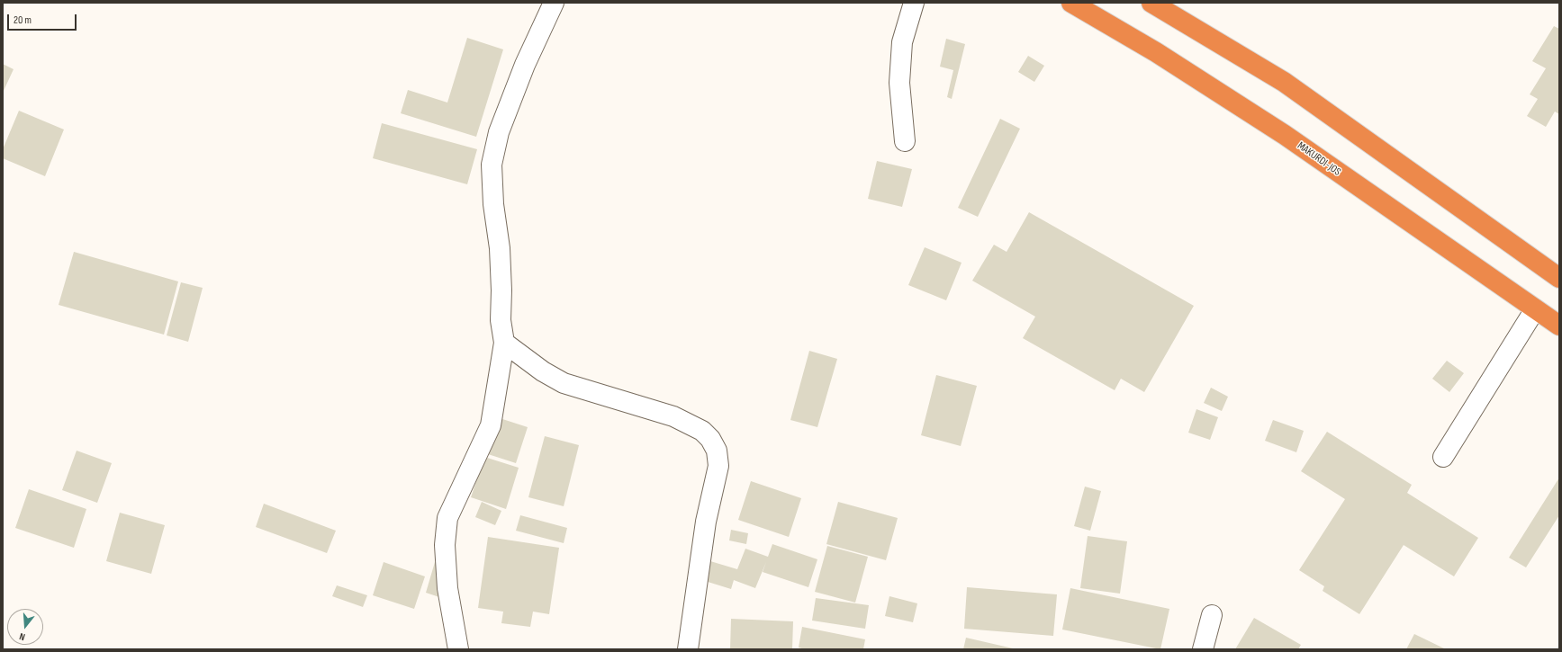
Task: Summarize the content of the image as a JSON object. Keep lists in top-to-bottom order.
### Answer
{
  "streets": {
    "highway": ["MAKURDI-JOS"]
  },
  "scale_bar": "20 m",
  "north": "bottom"
}
